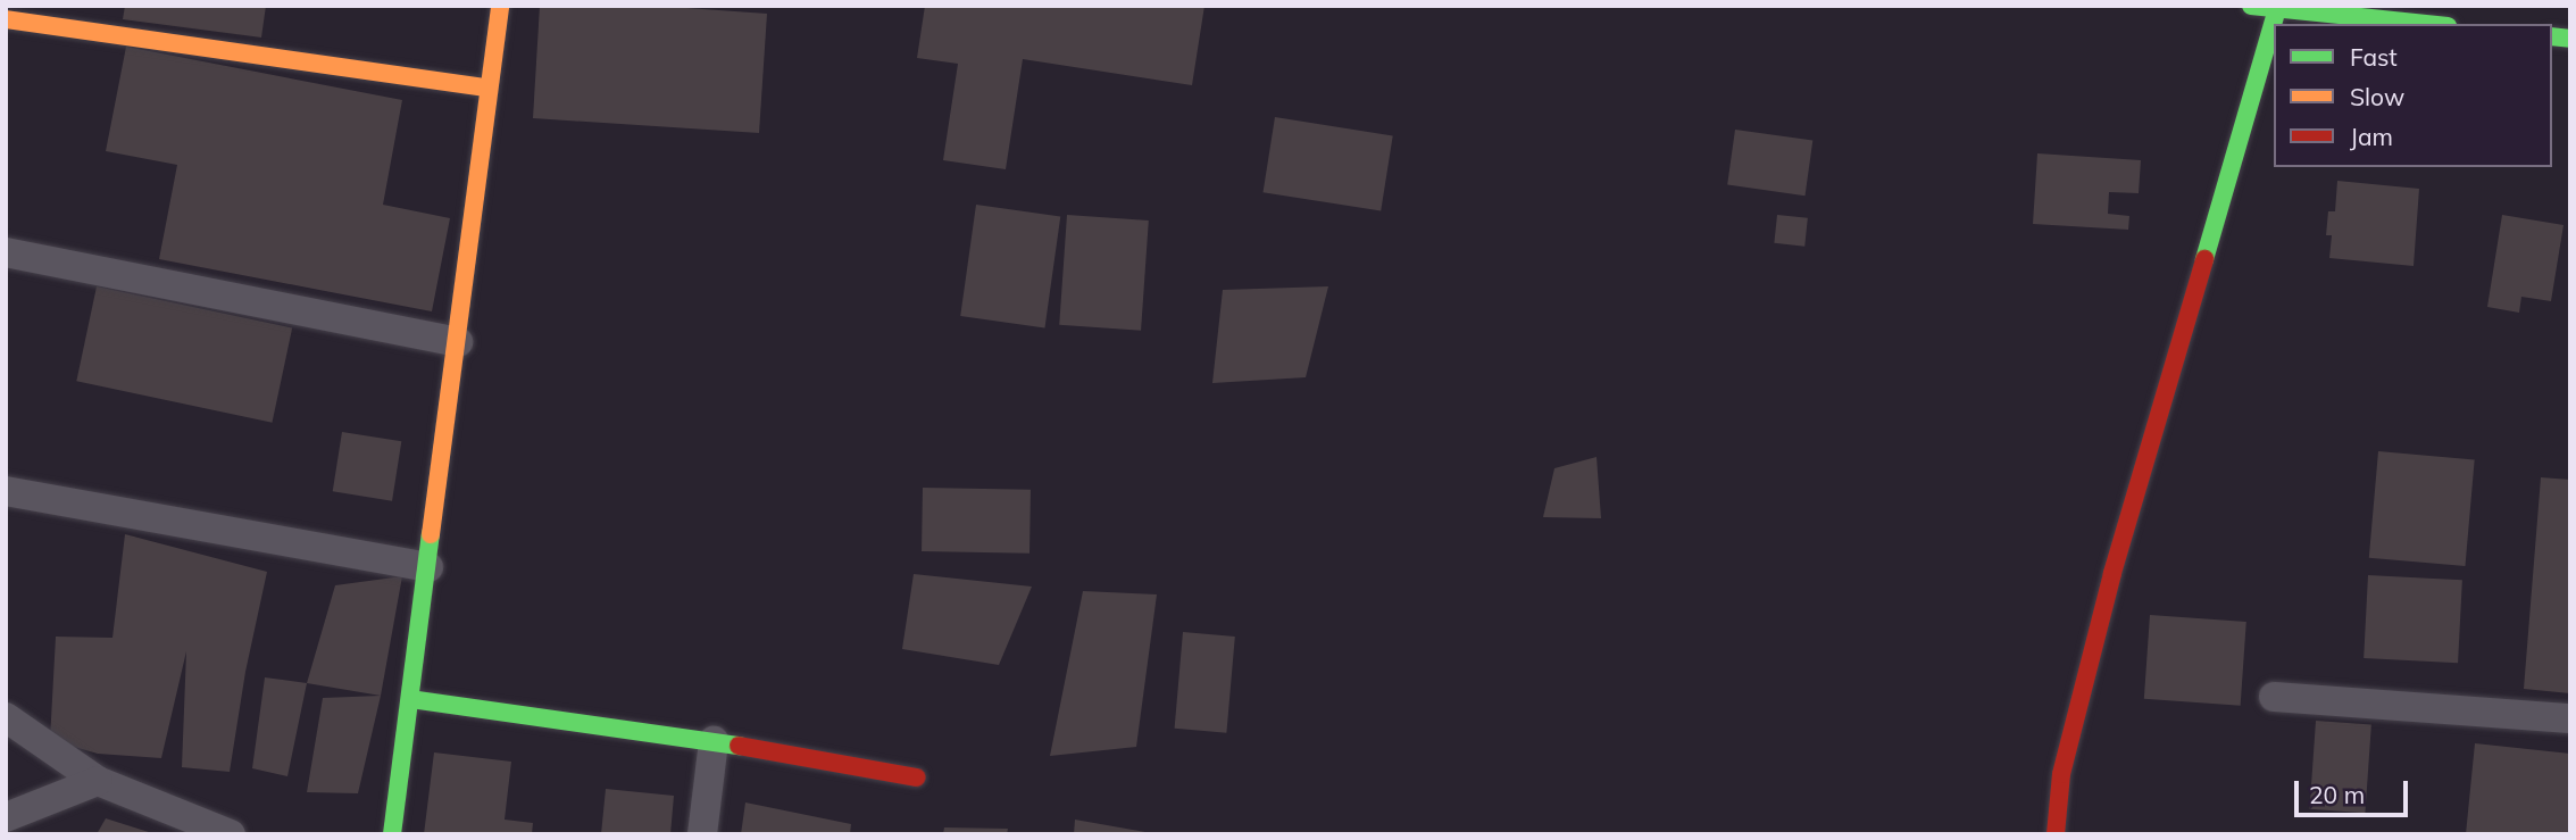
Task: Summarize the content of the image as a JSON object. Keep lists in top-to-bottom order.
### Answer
{
  "legend": ["Fast", "Slow", "Jam"],
  "scale_bar": "20 m"
}
